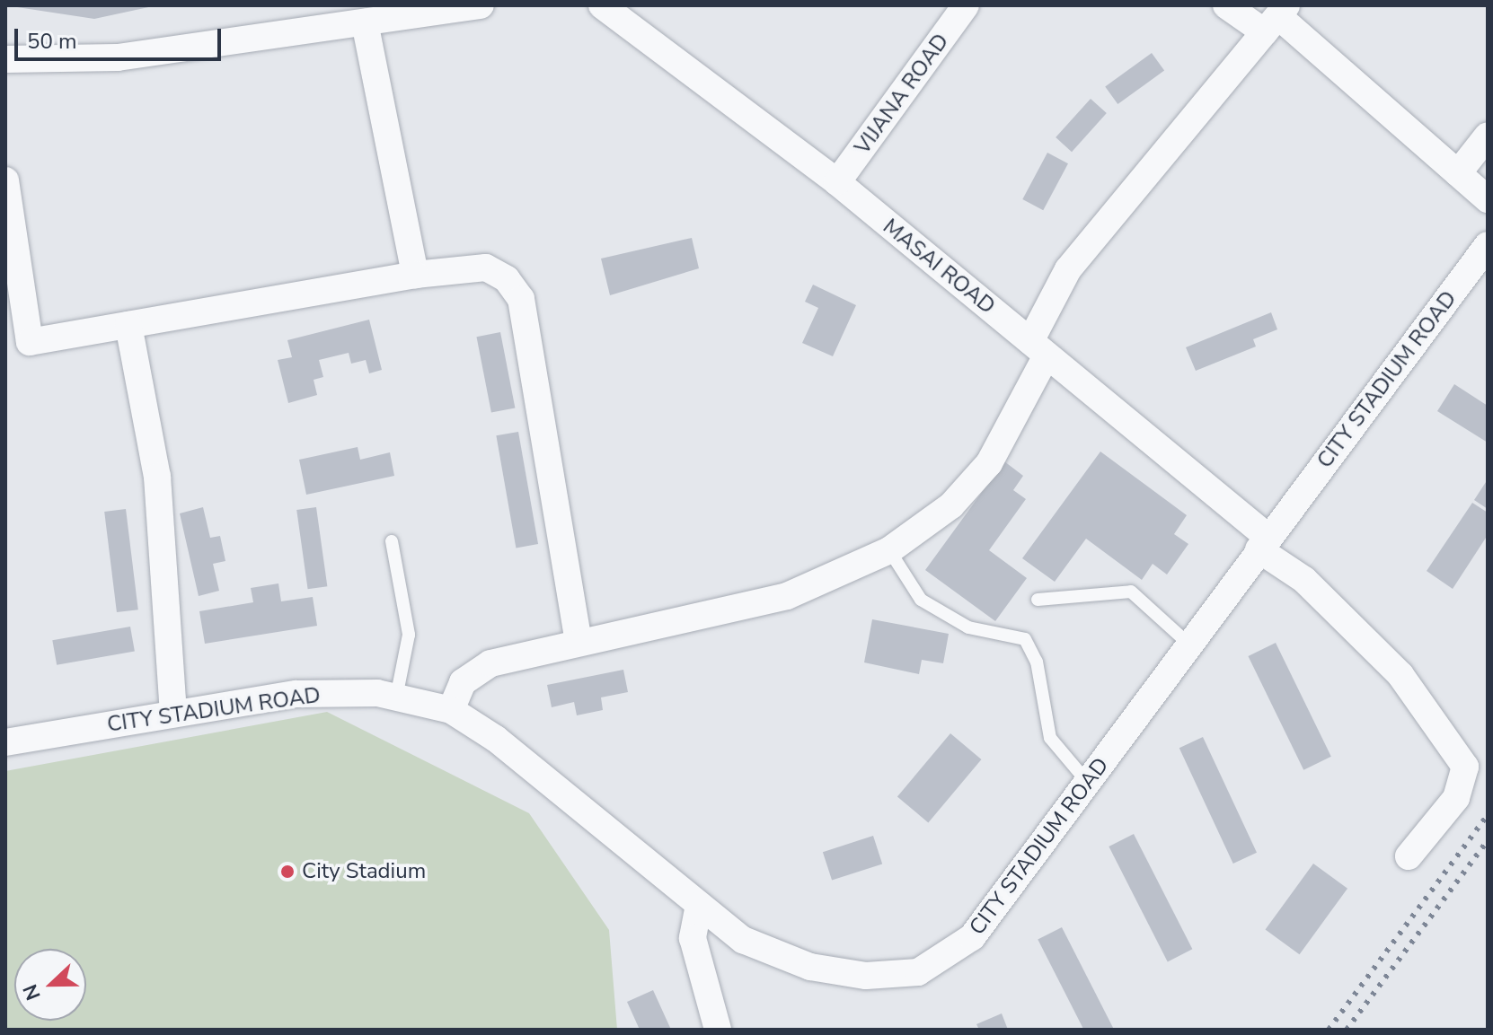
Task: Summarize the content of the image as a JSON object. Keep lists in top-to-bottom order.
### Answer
{
  "streets": {
    "street": ["VIJANA ROAD", "MASAI ROAD", "CITY STADIUM ROAD"]
  },
  "crossings": [
    ["VIJANA ROAD", "MASAI ROAD"],
    ["MASAI ROAD", "CITY STADIUM ROAD"]
  ],
  "places": ["City Stadium"],
  "scale_bar": "50 m",
  "north": "left"
}
